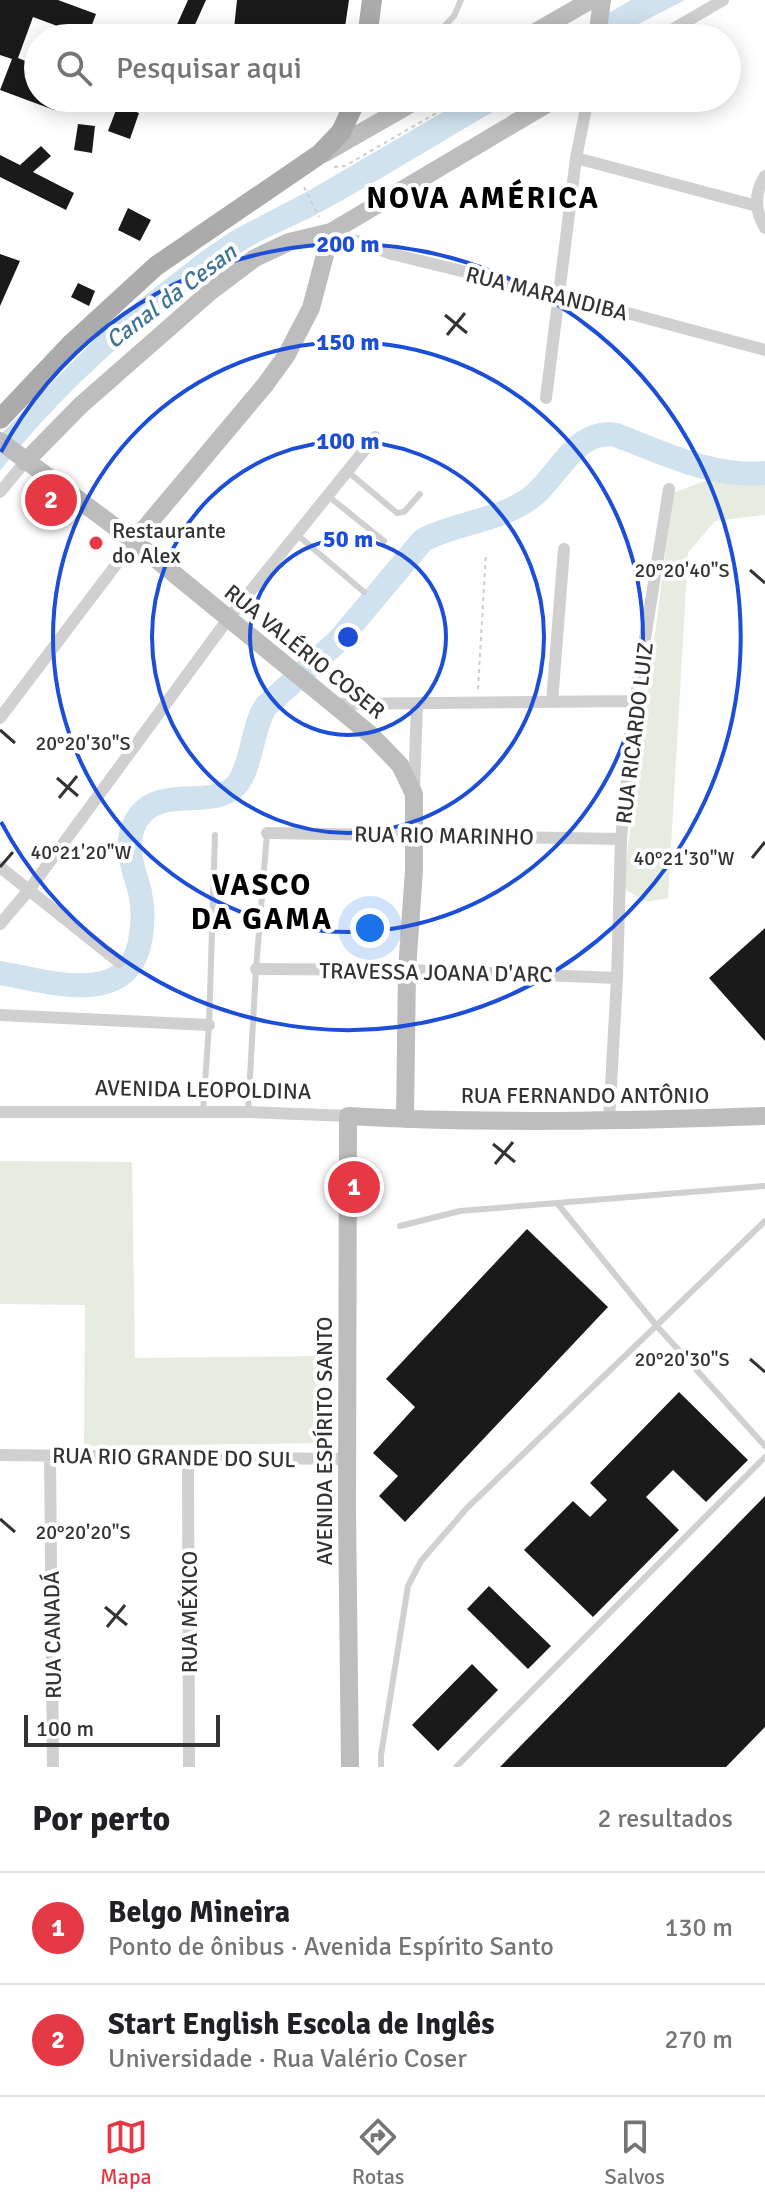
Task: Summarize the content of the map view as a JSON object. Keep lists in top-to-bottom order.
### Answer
{
  "streets": {
    "street": [
      "RUA MARANDIBA",
      "RUA VALÉRIO COSER",
      "RUA RICARDO LUIZ",
      "RUA RIO MARINHO",
      "TRAVESSA JOANA D'ARC",
      "AVENIDA LEOPOLDINA",
      "RUA FERNANDO ANTÔNIO",
      "AVENIDA ESPÍRITO SANTO",
      "RUA RIO GRANDE DO SUL",
      "RUA MÉXICO",
      "RUA CANADÁ"
    ]
  },
  "crossings": [
    ["RUA RICARDO LUIZ", "RUA RIO MARINHO"],
    ["RUA RICARDO LUIZ", "TRAVESSA JOANA D'ARC"],
    ["RUA RICARDO LUIZ", "RUA FERNANDO ANTÔNIO"],
    ["AVENIDA LEOPOLDINA", "RUA FERNANDO ANTÔNIO"],
    ["AVENIDA LEOPOLDINA", "AVENIDA ESPÍRITO SANTO"],
    ["AVENIDA ESPÍRITO SANTO", "RUA RIO GRANDE DO SUL"],
    ["RUA RIO GRANDE DO SUL", "RUA MÉXICO"],
    ["RUA RIO GRANDE DO SUL", "RUA CANADÁ"]
  ],
  "districts": ["NOVA AMÉRICA", "VASCO DA GAMA"],
  "water": ["Canal da Cesan"],
  "places": ["Restaurante do Alex"],
  "scale_bar": "100 m",
  "page": {
    "search": "Pesquisar aqui",
    "pins": ["2", "1"],
    "scale": "100 m",
    "heading": ["Por perto", "2 resultados"],
    "list": [
      {
        "mark": "1",
        "name": "Belgo Mineira",
        "note": "Ponto de ônibus · Avenida Espírito Santo",
        "value": "130 m"
      },
      {
        "mark": "2",
        "name": "Start English Escola de Inglês",
        "note": "Universidade · Rua Valério Coser",
        "value": "270 m"
      }
    ],
    "nav": ["Mapa", "Rotas", "Salvos"]
  },
  "coordinates": [
    "20°20'40\"S",
    "20°20'30\"S",
    "40°21'20\"W",
    "40°21'30\"W",
    "20°20'20\"S"
  ],
  "rings": [
    "200 m",
    "150 m",
    "100 m",
    "50 m"
  ]
}
